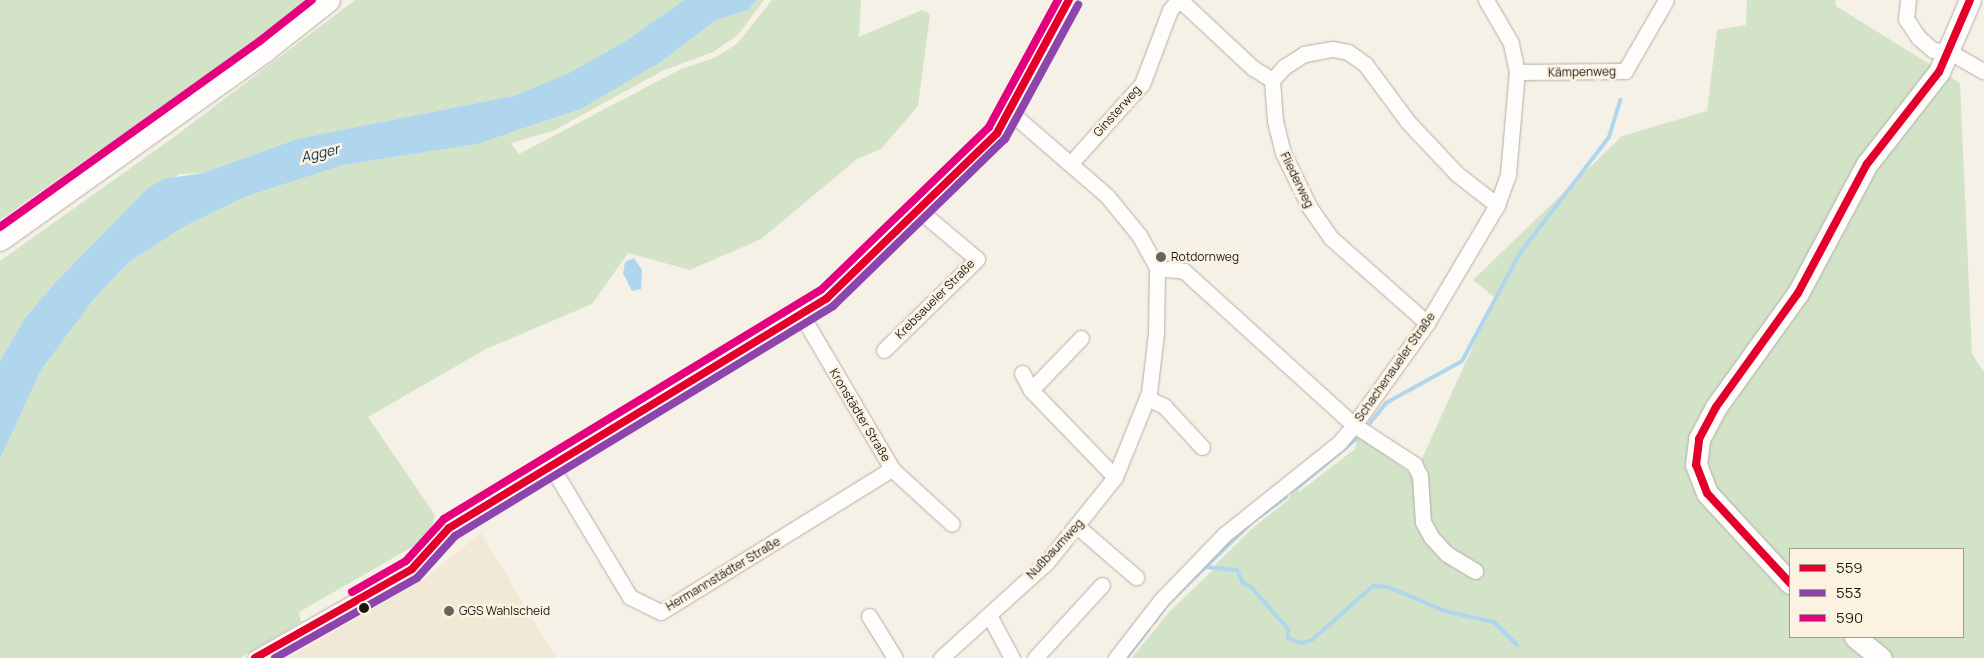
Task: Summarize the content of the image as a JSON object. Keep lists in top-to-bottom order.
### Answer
{
  "streets": {
    "street": [
      "Kämpenweg",
      "Ginsterweg",
      "Fliederweg",
      "Krebsaueler Straße",
      "Schachenaueler Straße",
      "Kronstädter Straße",
      "Nußbaumweg",
      "Hermannstädter Straße"
    ]
  },
  "crossings": [
    ["Kämpenweg", "Schachenaueler Straße"],
    ["Ginsterweg", "Fliederweg"],
    ["Fliederweg", "Schachenaueler Straße"],
    ["Kronstädter Straße", "Hermannstädter Straße"]
  ],
  "water": ["Agger"],
  "places": ["Rotdornweg", "GGS Wahlscheid"],
  "lines": ["transit line 559", "transit line 590", "transit line 553"],
  "legend": ["559", "553", "590"]
}
